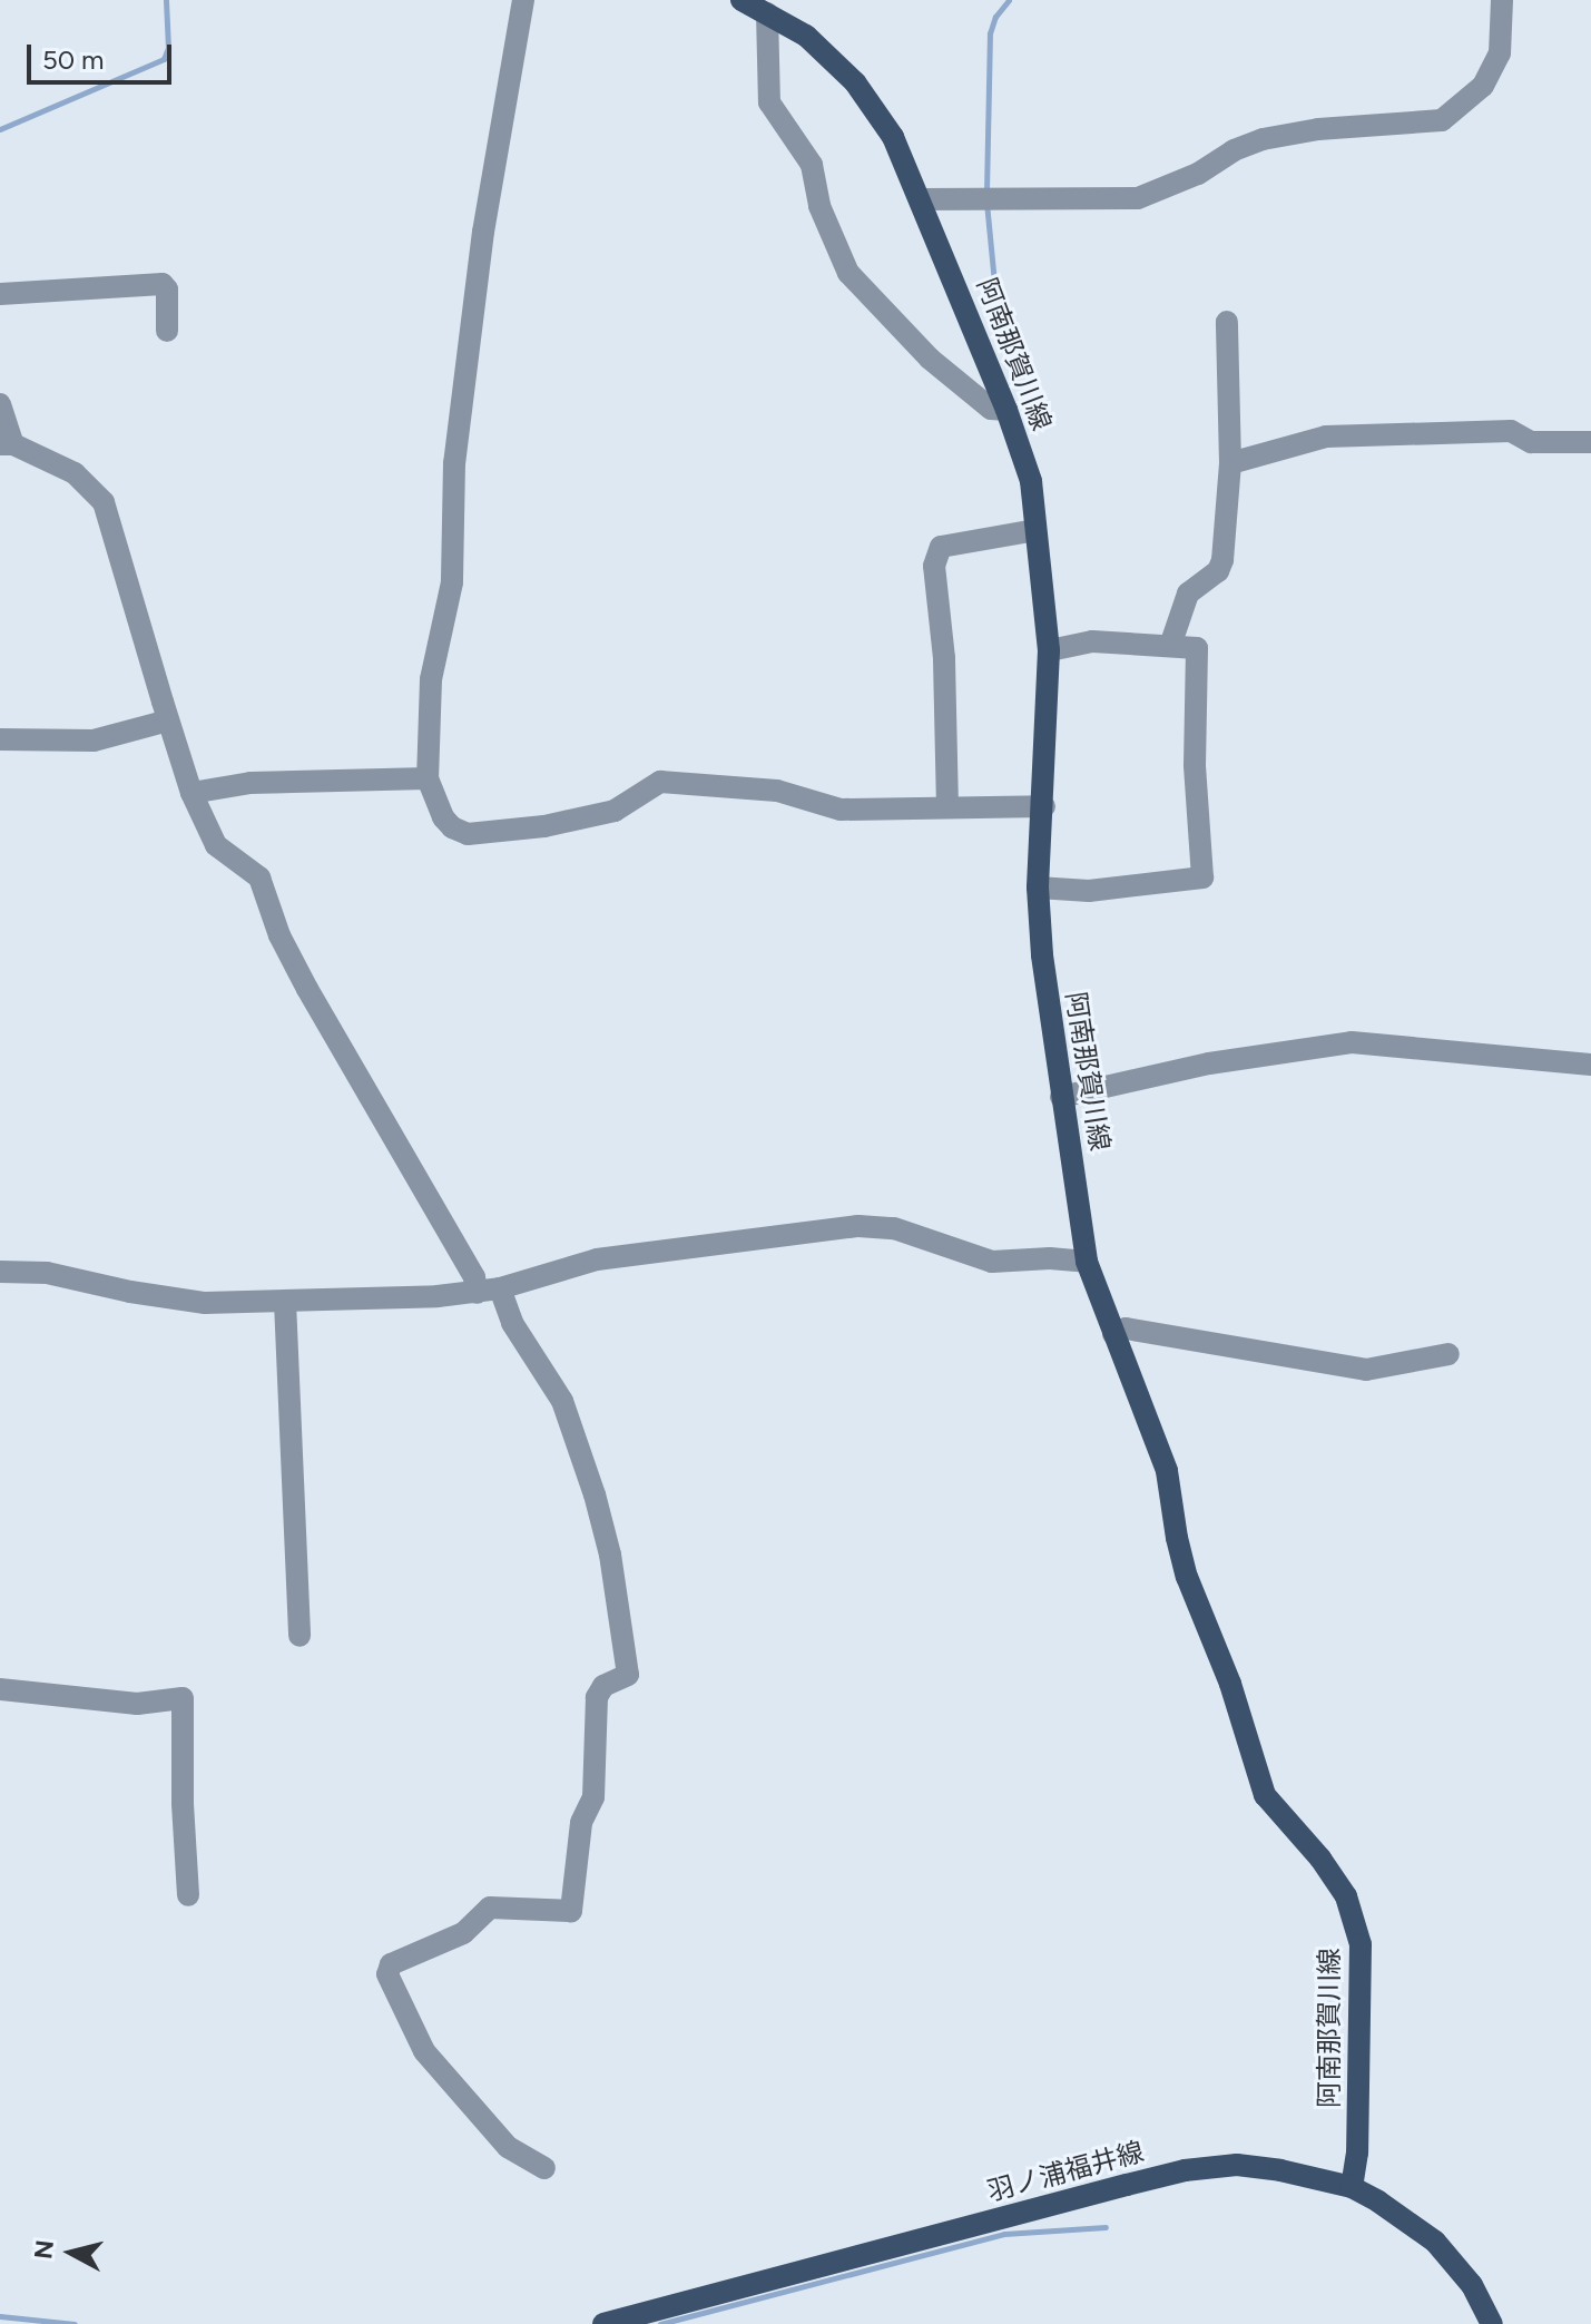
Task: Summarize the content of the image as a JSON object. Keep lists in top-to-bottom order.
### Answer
{
  "streets": {
    "main road": ["阿南那賀川線", "羽ノ浦福井線"]
  },
  "crossings": [
    ["阿南那賀川線", "羽ノ浦福井線"]
  ],
  "scale_bar": "50 m",
  "north": "left"
}
